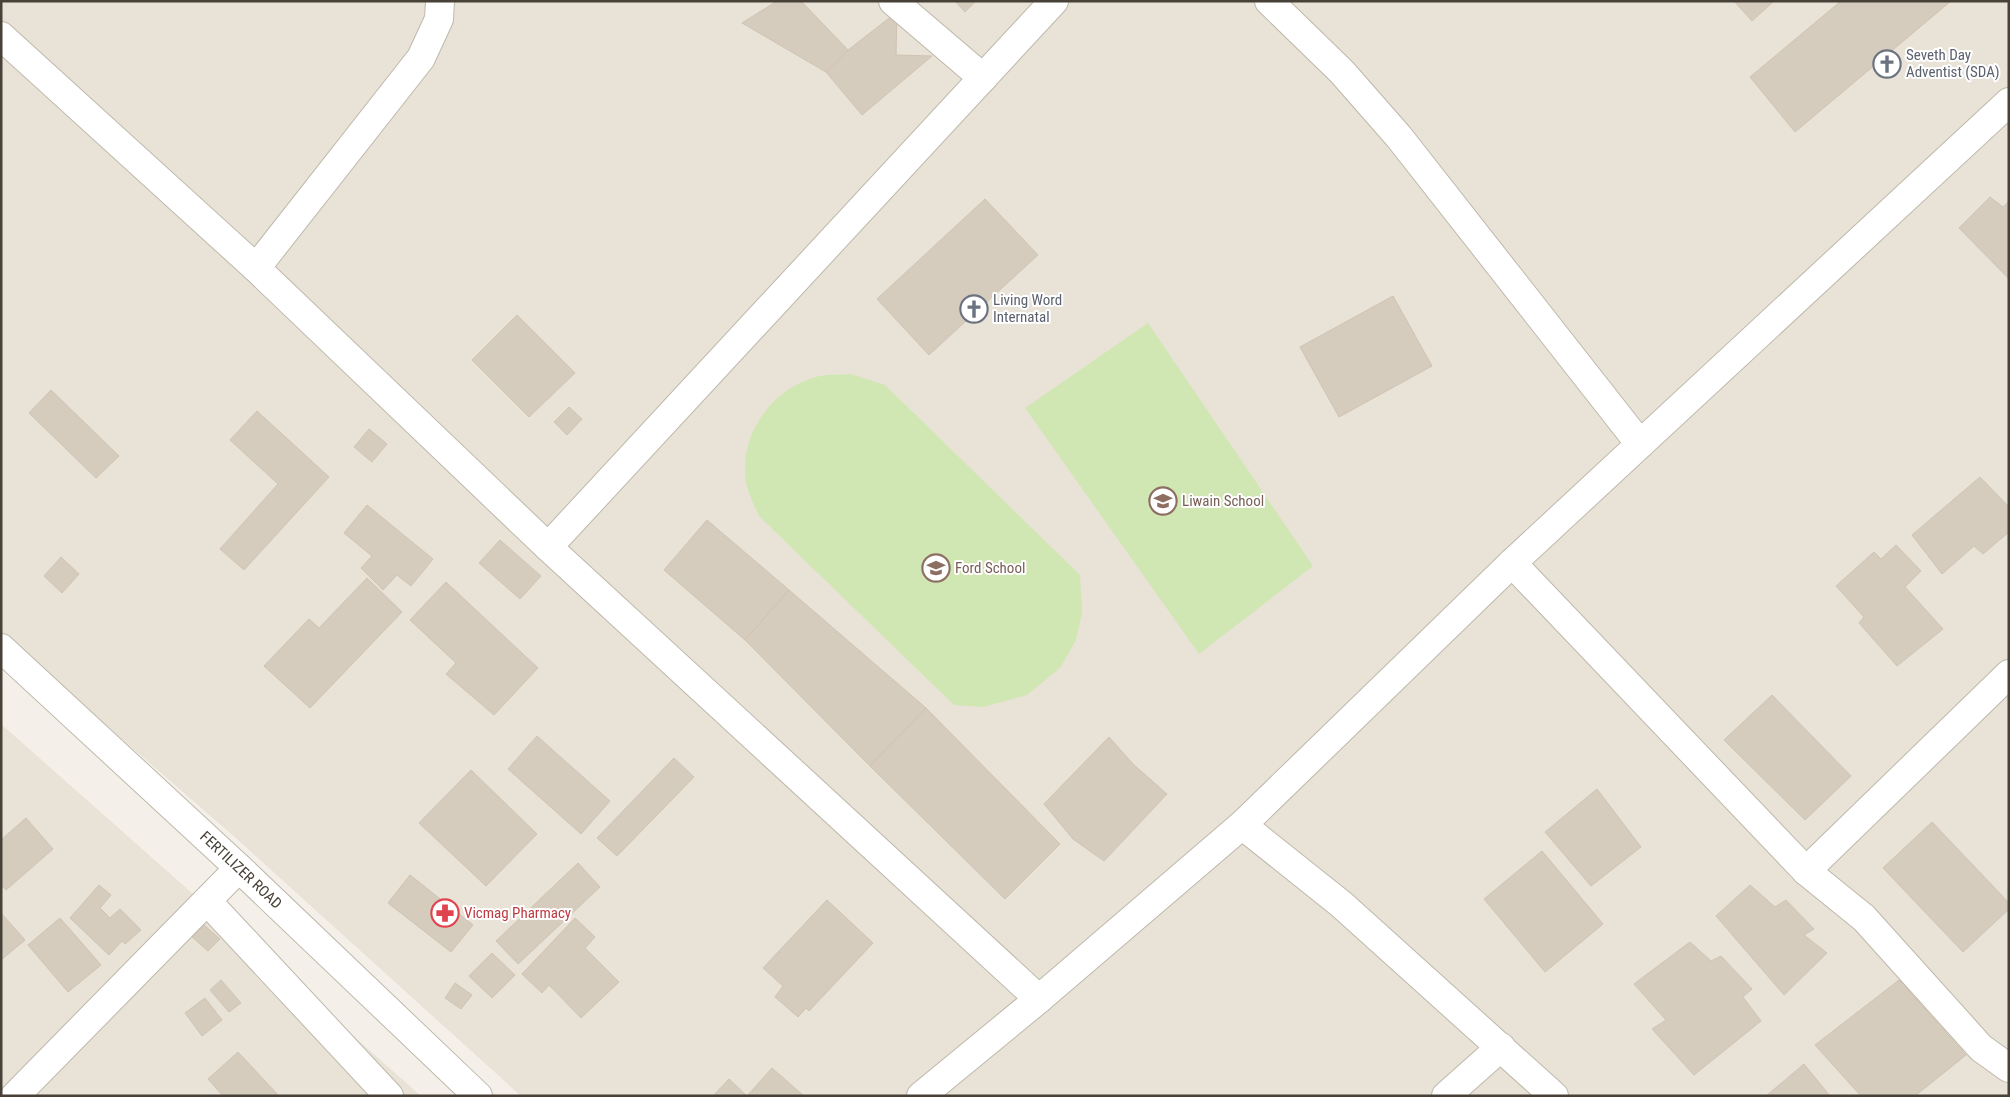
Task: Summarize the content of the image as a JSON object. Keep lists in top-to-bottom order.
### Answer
{
  "streets": {
    "street": ["FERTILIZER ROAD"]
  },
  "places": {
    "church": ["Seveth Day Adventist (SDA)", "Living Word Internatal"],
    "school or university": ["Liwain School", "Ford School"],
    "pharmacy": ["Vicmag Pharmacy"]
  }
}
